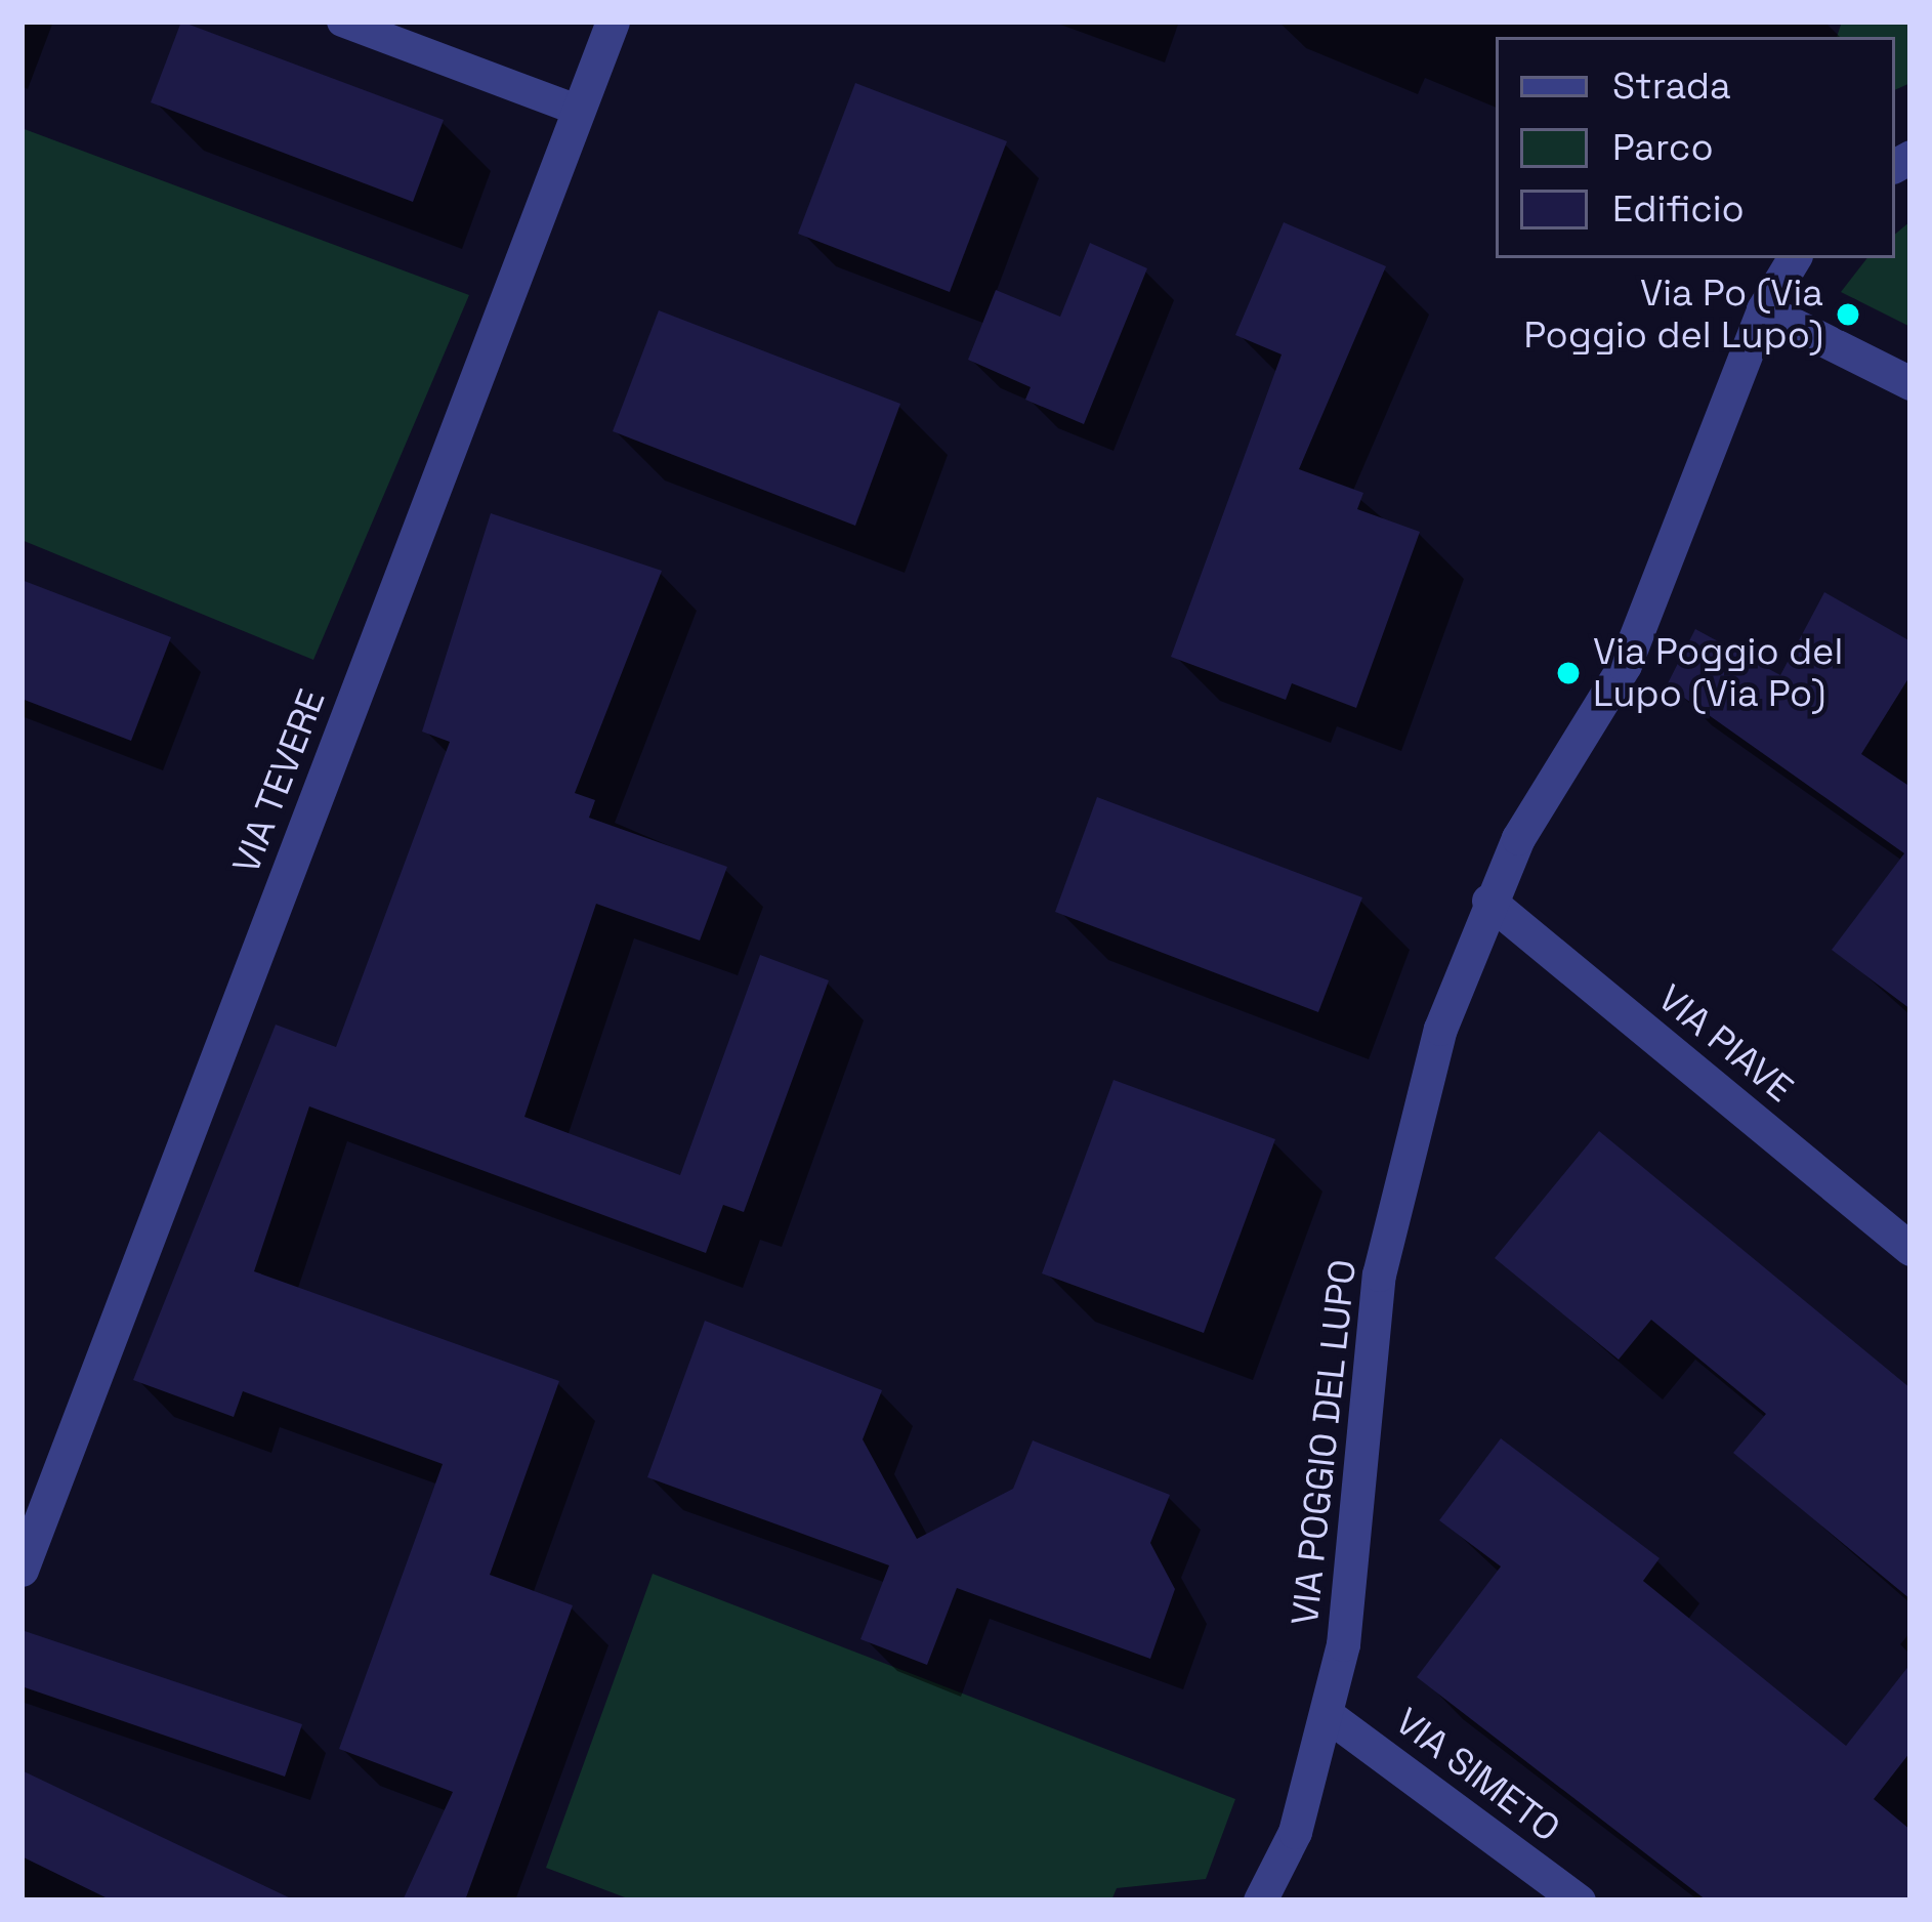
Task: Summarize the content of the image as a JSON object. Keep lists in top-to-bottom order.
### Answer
{
  "streets": {
    "street": [
      "VIA TEVERE",
      "VIA PIAVE",
      "VIA POGGIO DEL LUPO",
      "VIA SIMETO"
    ]
  },
  "crossings": [
    ["VIA PIAVE", "VIA POGGIO DEL LUPO"],
    ["VIA POGGIO DEL LUPO", "VIA SIMETO"]
  ],
  "places": ["Via Po (Via Poggio del Lupo)", "Via Poggio del Lupo (Via Po)"],
  "legend": ["Strada", "Parco", "Edificio"]
}
